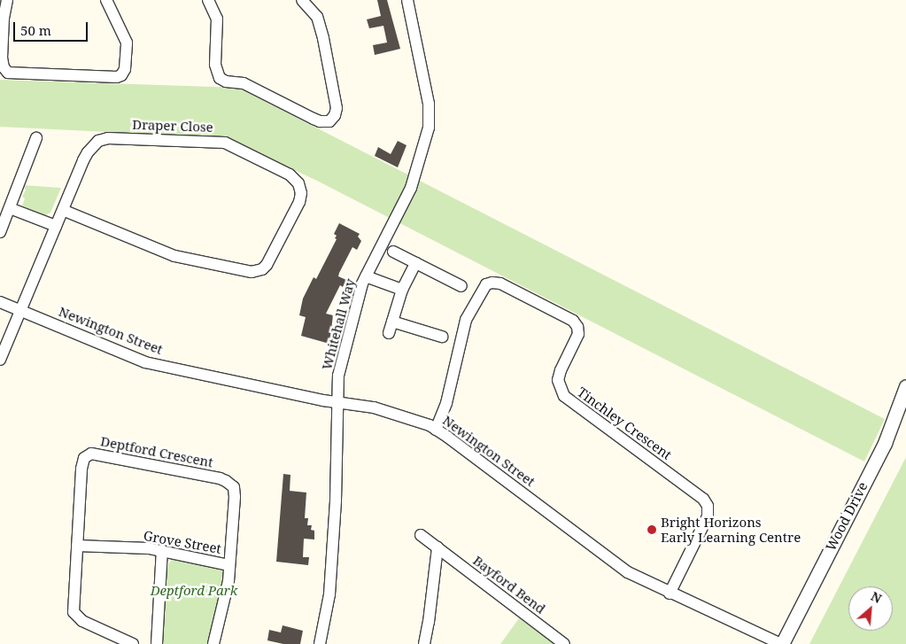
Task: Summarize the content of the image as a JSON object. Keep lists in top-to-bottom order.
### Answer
{
  "streets": {
    "street": [
      "Draper Close",
      "Whitehall Way",
      "Newington Street",
      "Tinchley Crescent",
      "Deptford Crescent",
      "Wood Drive",
      "Grove Street",
      "Bayford Bend"
    ]
  },
  "crossings": [
    ["Draper Close", "Newington Street"],
    ["Whitehall Way", "Newington Street"],
    ["Newington Street", "Tinchley Crescent"],
    ["Newington Street", "Wood Drive"],
    ["Deptford Crescent", "Grove Street"]
  ],
  "parks": ["Deptford Park"],
  "places": ["Bright Horizons Early Learning Centre"],
  "scale_bar": "50 m",
  "north": "top right"
}
